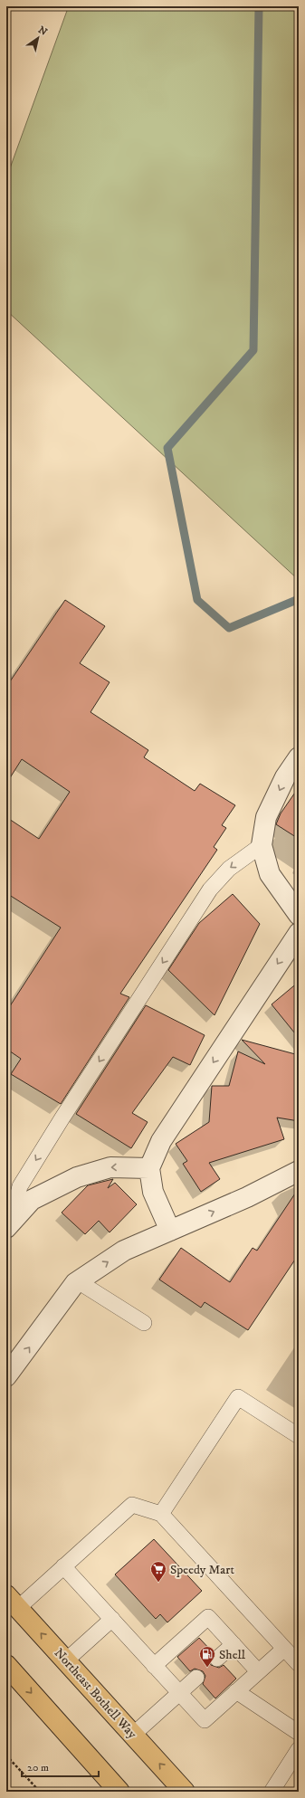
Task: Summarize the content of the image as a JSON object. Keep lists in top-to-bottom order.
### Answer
{
  "streets": {
    "main road": ["Northeast Bothell Way"]
  },
  "places": {
    "supermarket": ["Speedy Mart"],
    "fuel station": ["Shell"]
  },
  "scale_bar": "20 m",
  "north": "top right"
}
